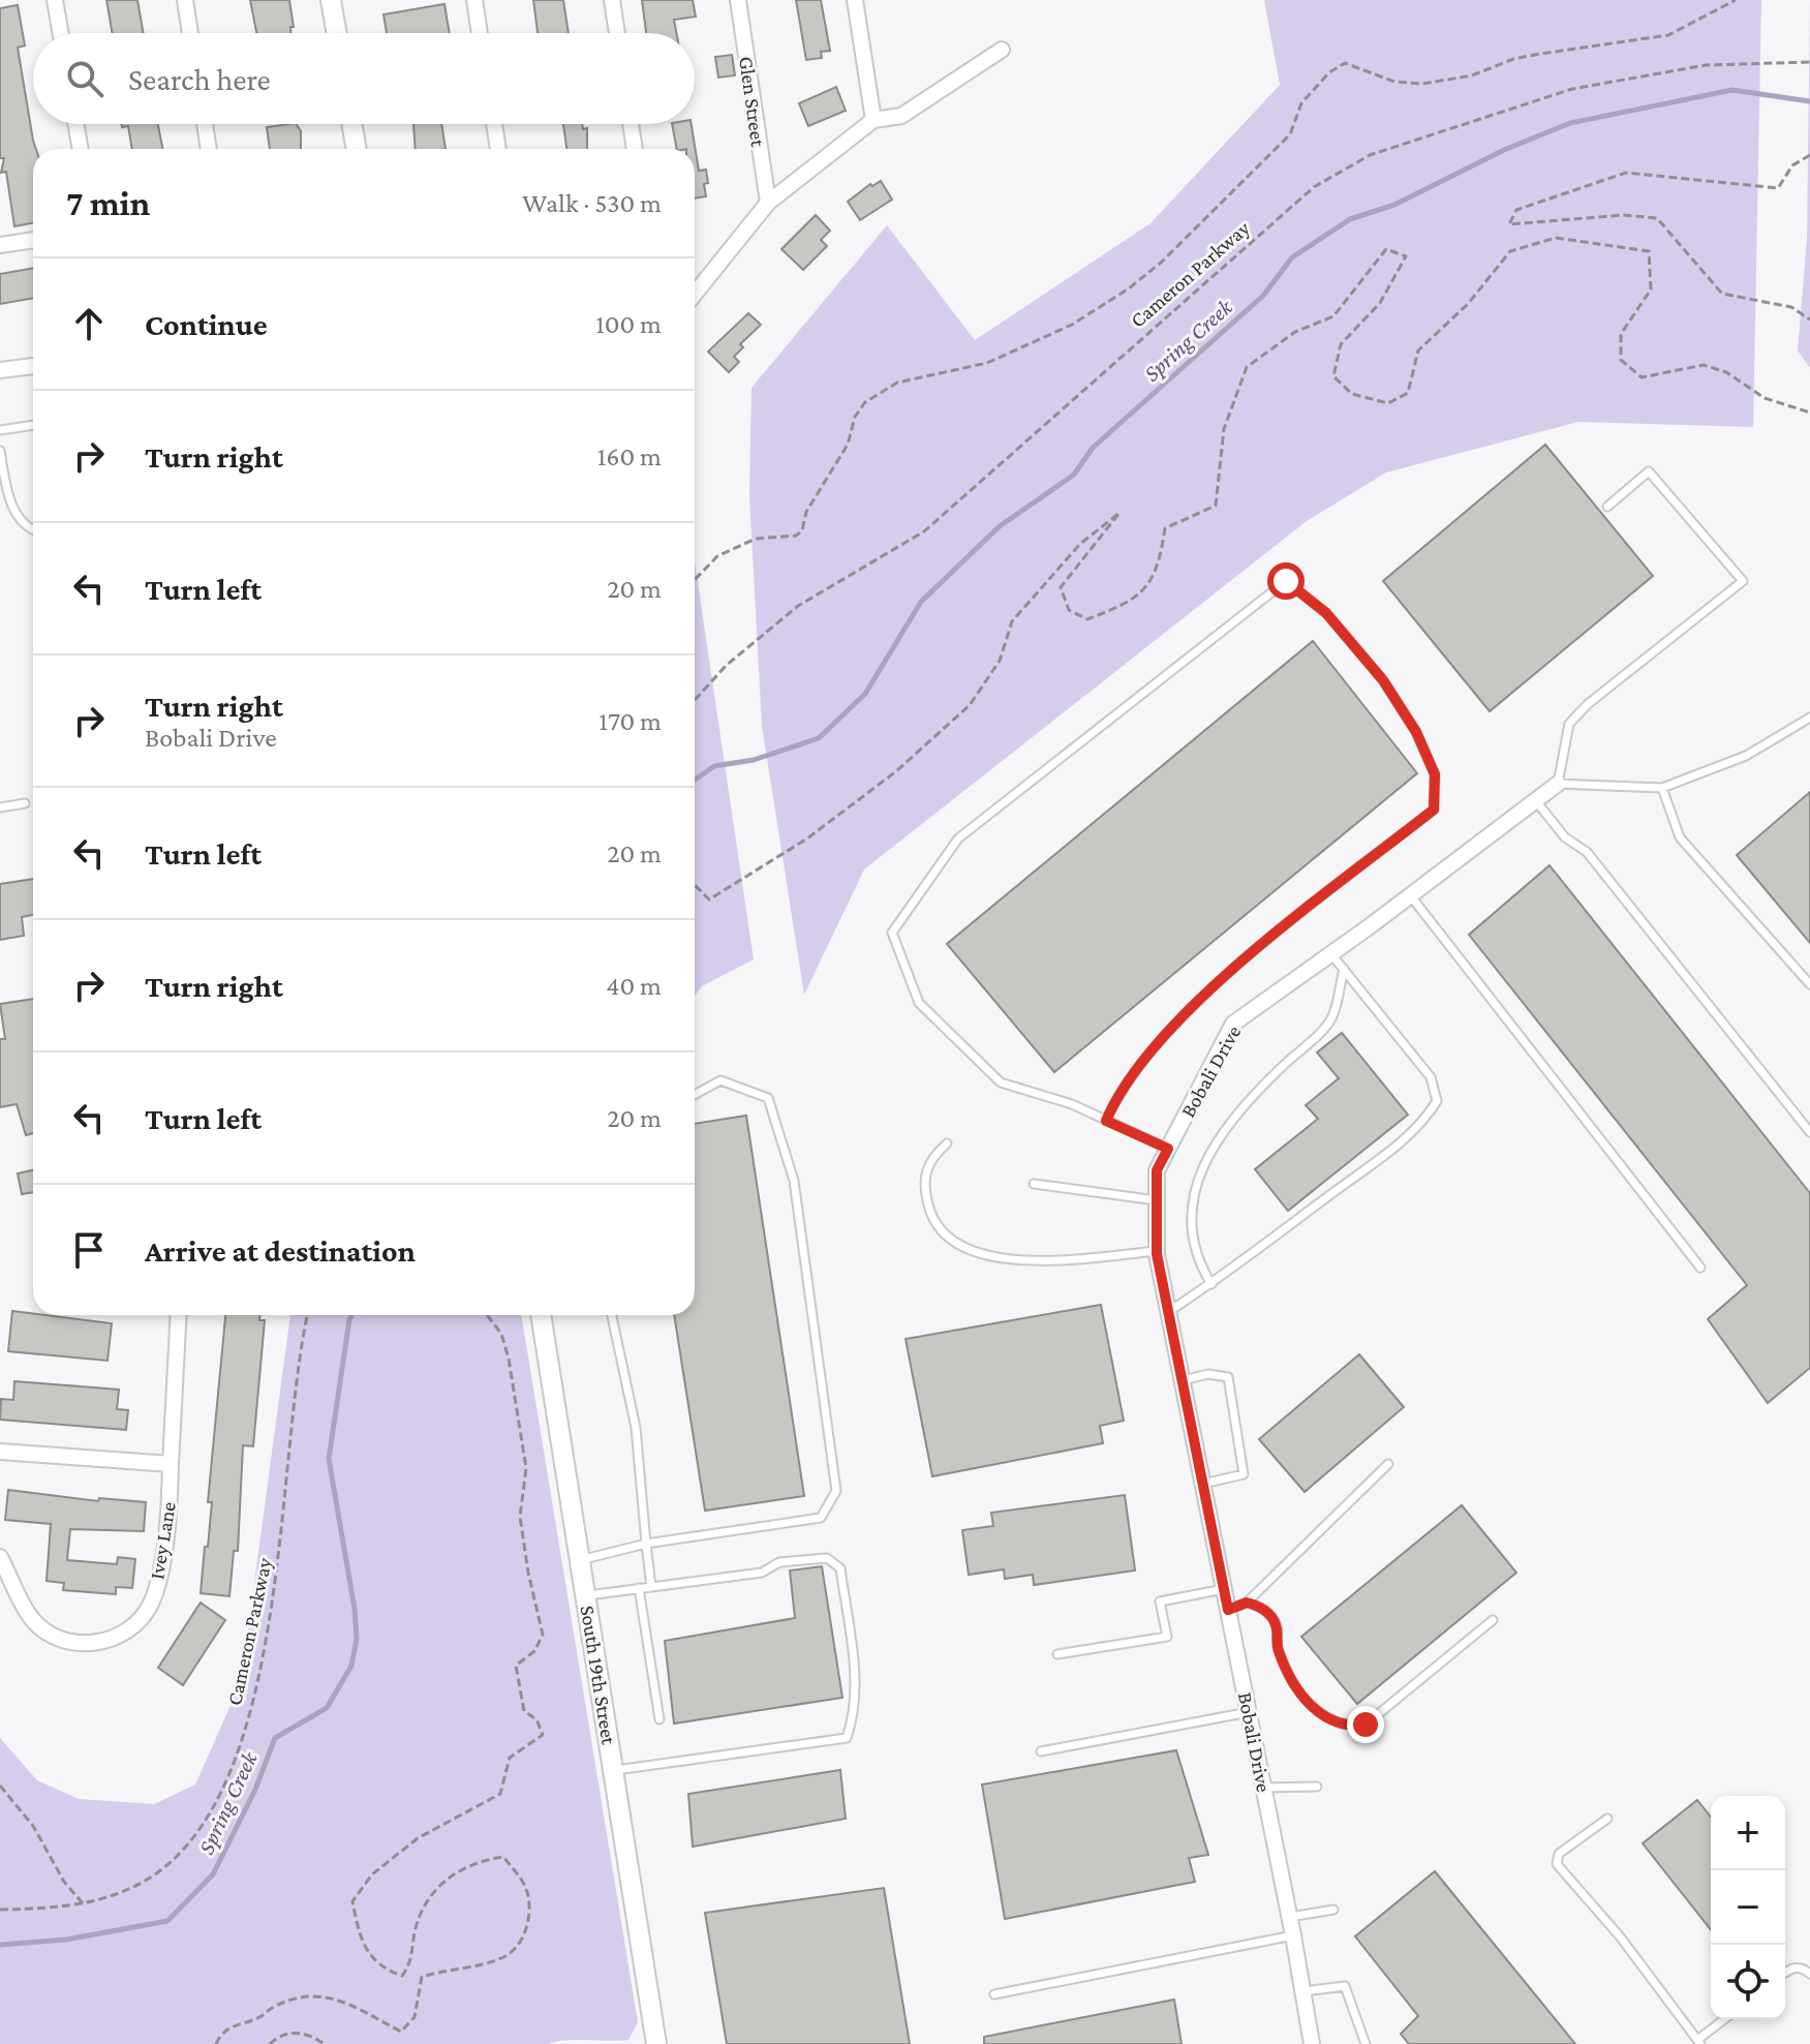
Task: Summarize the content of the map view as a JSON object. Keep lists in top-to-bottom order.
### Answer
{
  "streets": {
    "street": [
      "Glen Street",
      "Bobali Drive",
      "Ivey Lane",
      "South 19th Street"
    ],
    "path": ["Cameron Parkway"]
  },
  "water": ["Spring Creek"],
  "page": {
    "search": "Search here",
    "heading": ["7 min", "Walk · 530 m"],
    "list": [
      ["Continue", "100 m"],
      ["Turn right", "160 m"],
      ["Turn left", "20 m"],
      ["Turn right", "Bobali Drive", "170 m"],
      ["Turn left", "20 m"],
      ["Turn right", "40 m"],
      ["Turn left", "20 m"],
      "Arrive at destination"
    ],
    "map_buttons": ["+", "−"]
  }
}
